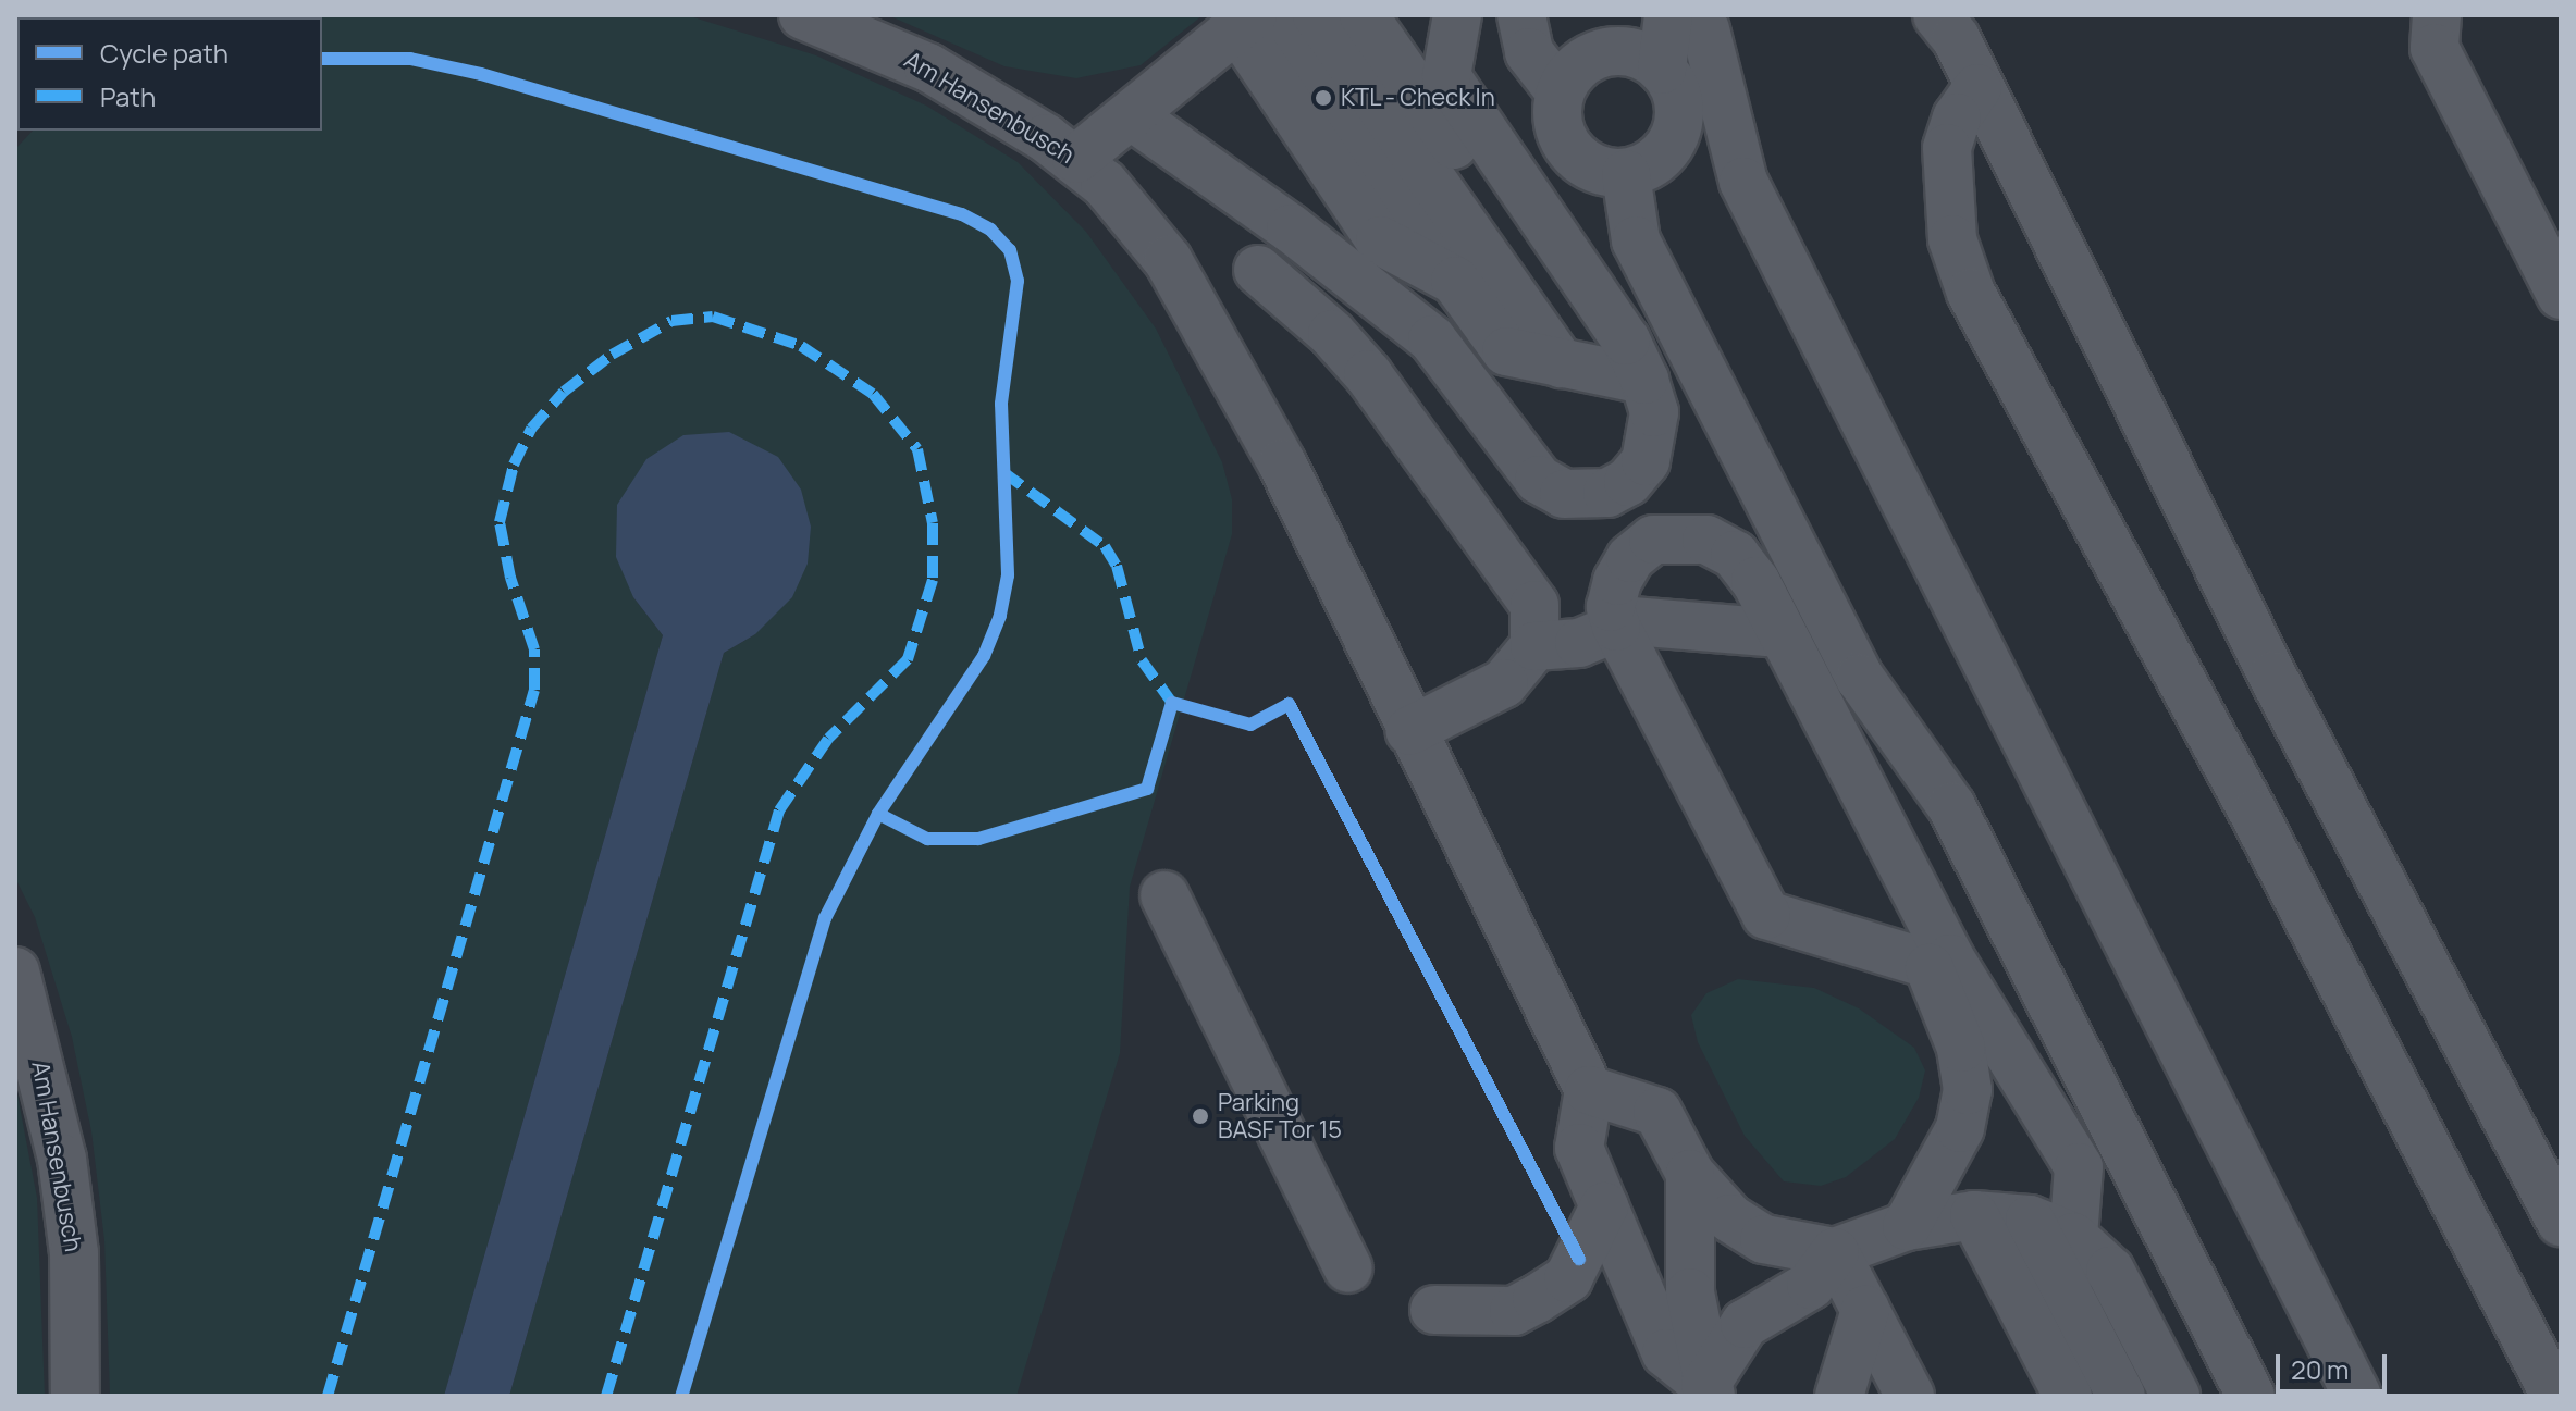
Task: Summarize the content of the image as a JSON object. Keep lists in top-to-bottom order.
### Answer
{
  "streets": {
    "street": ["Am Hansenbusch"]
  },
  "places": ["KTL - Check In", "Parking BASF Tor 15"],
  "legend": ["Cycle path", "Path"],
  "scale_bar": "20 m"
}
